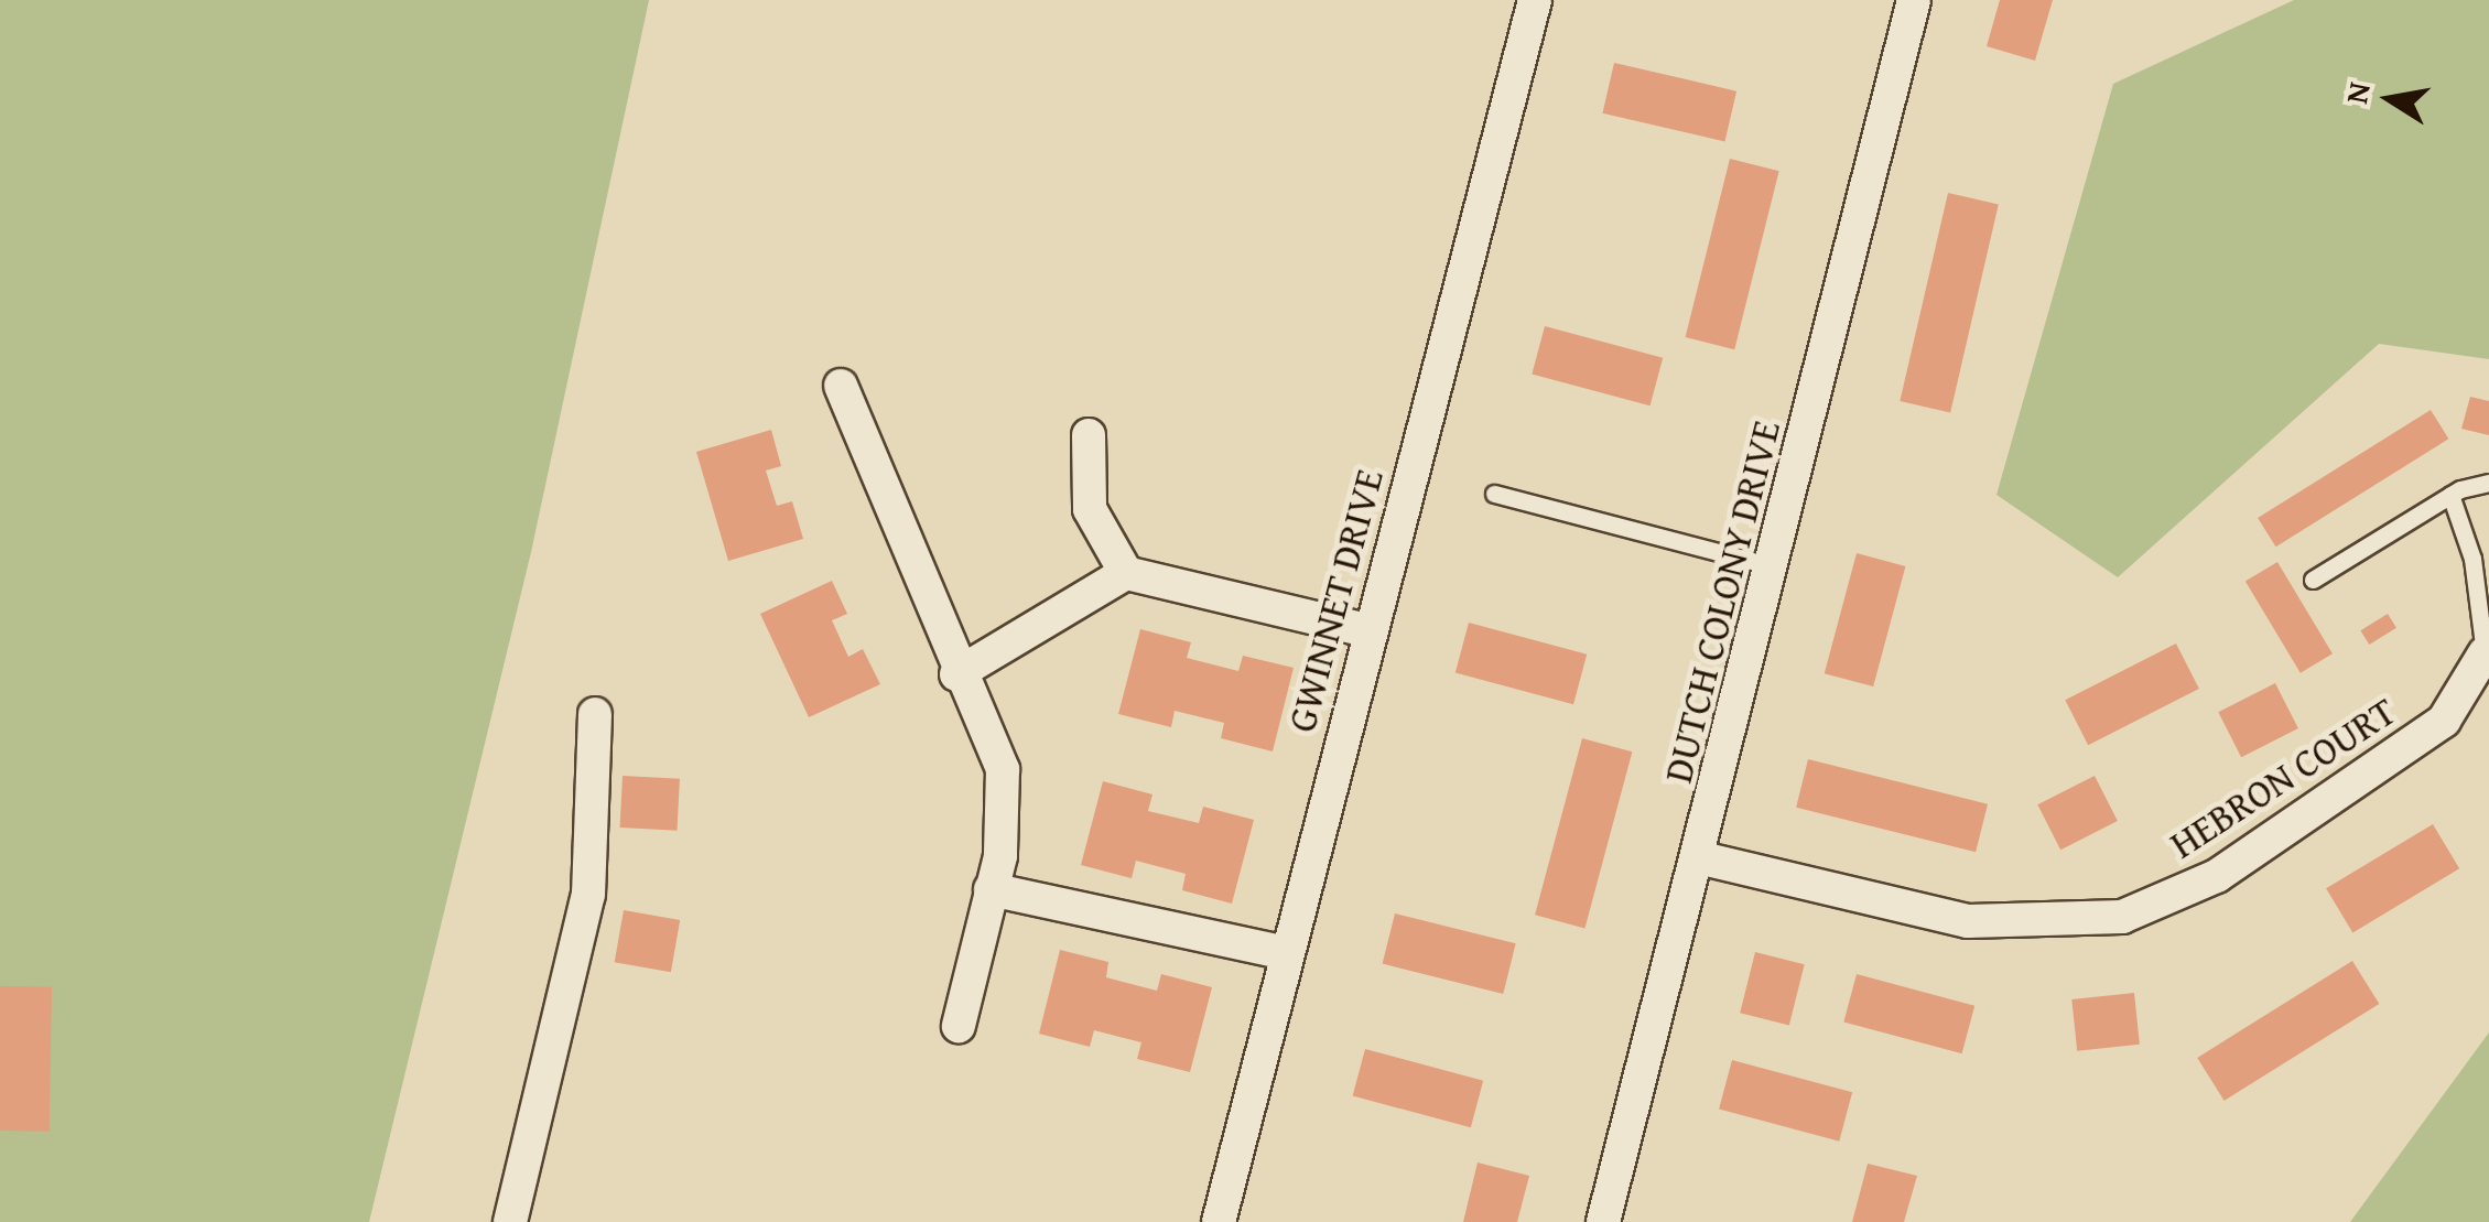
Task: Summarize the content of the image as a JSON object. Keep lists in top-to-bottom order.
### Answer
{
  "streets": {
    "street": ["GWINNET DRIVE", "DUTCH COLONY DRIVE", "HEBRON COURT"]
  },
  "crossings": [
    ["DUTCH COLONY DRIVE", "HEBRON COURT"]
  ],
  "north": "left"
}
